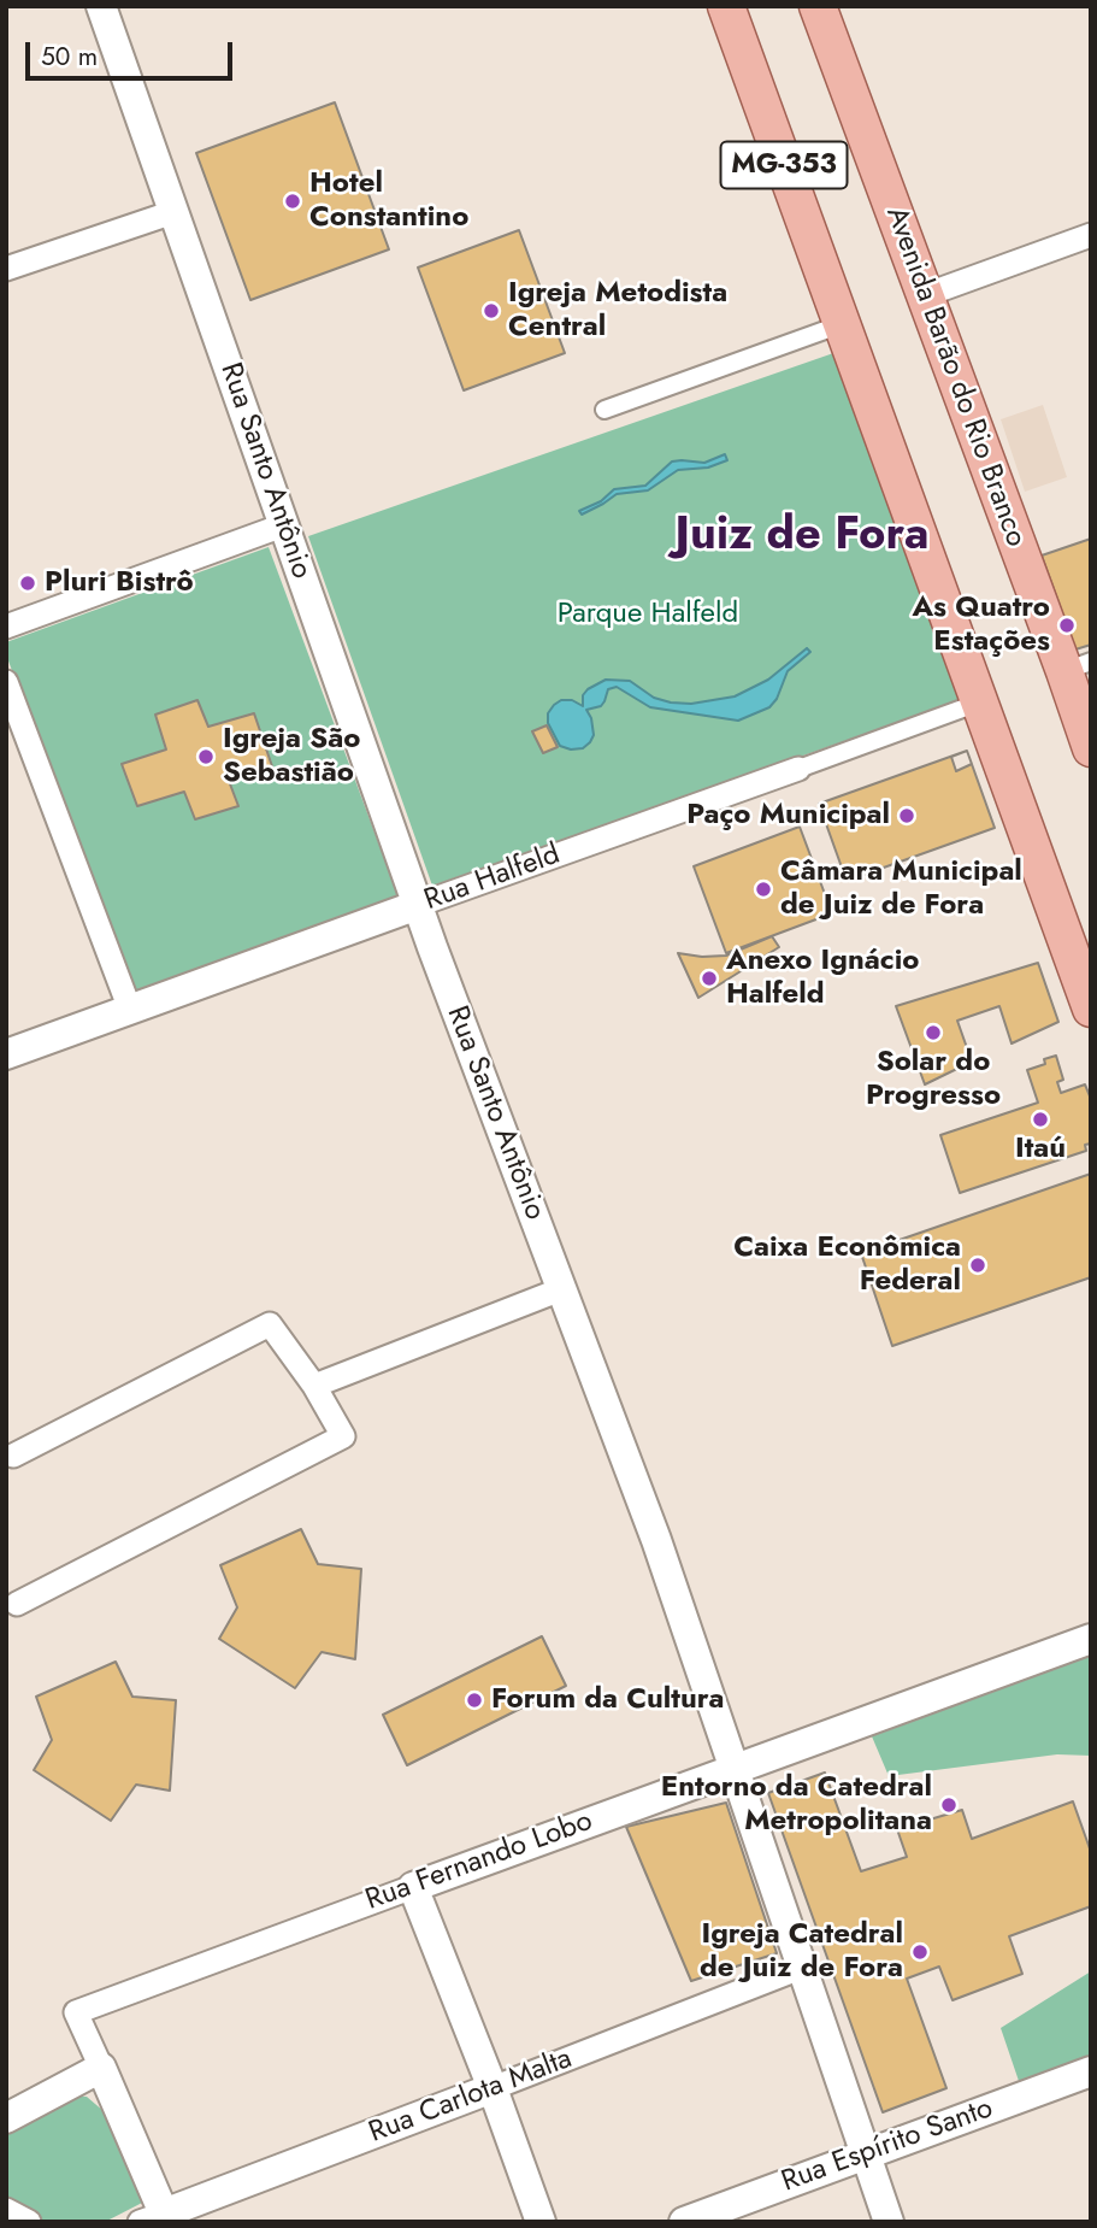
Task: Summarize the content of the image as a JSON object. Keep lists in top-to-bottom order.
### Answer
{
  "streets": {
    "main road": ["MG-353", "Avenida Barão do Rio Branco"],
    "street": [
      "Rua Santo Antônio",
      "Rua Halfeld",
      "Rua Fernando Lobo",
      "Rua Carlota Malta",
      "Rua Espírito Santo"
    ]
  },
  "crossings": [
    ["MG-353", "Rua Halfeld"],
    ["Rua Santo Antônio", "Rua Halfeld"],
    ["Rua Santo Antônio", "Rua Fernando Lobo"],
    ["Rua Santo Antônio", "Rua Carlota Malta"],
    ["Rua Santo Antônio", "Rua Espírito Santo"],
    ["Rua Fernando Lobo", "Rua Carlota Malta"]
  ],
  "districts": ["Juiz de Fora"],
  "parks": ["Parque Halfeld"],
  "places": [
    "Hotel Constantino",
    "Igreja Metodista Central",
    "Pluri Bistrô",
    "As Quatro Estações",
    "Igreja São Sebastião",
    "Paço Municipal",
    "Câmara Municipal de Juiz de Fora",
    "Anexo Ignácio Halfeld",
    "Solar do Progresso",
    "Itaú",
    "Caixa Econômica Federal",
    "Forum da Cultura",
    "Entorno da Catedral Metropolitana",
    "Igreja Catedral de Juiz de Fora"
  ],
  "scale_bar": "50 m"
}
